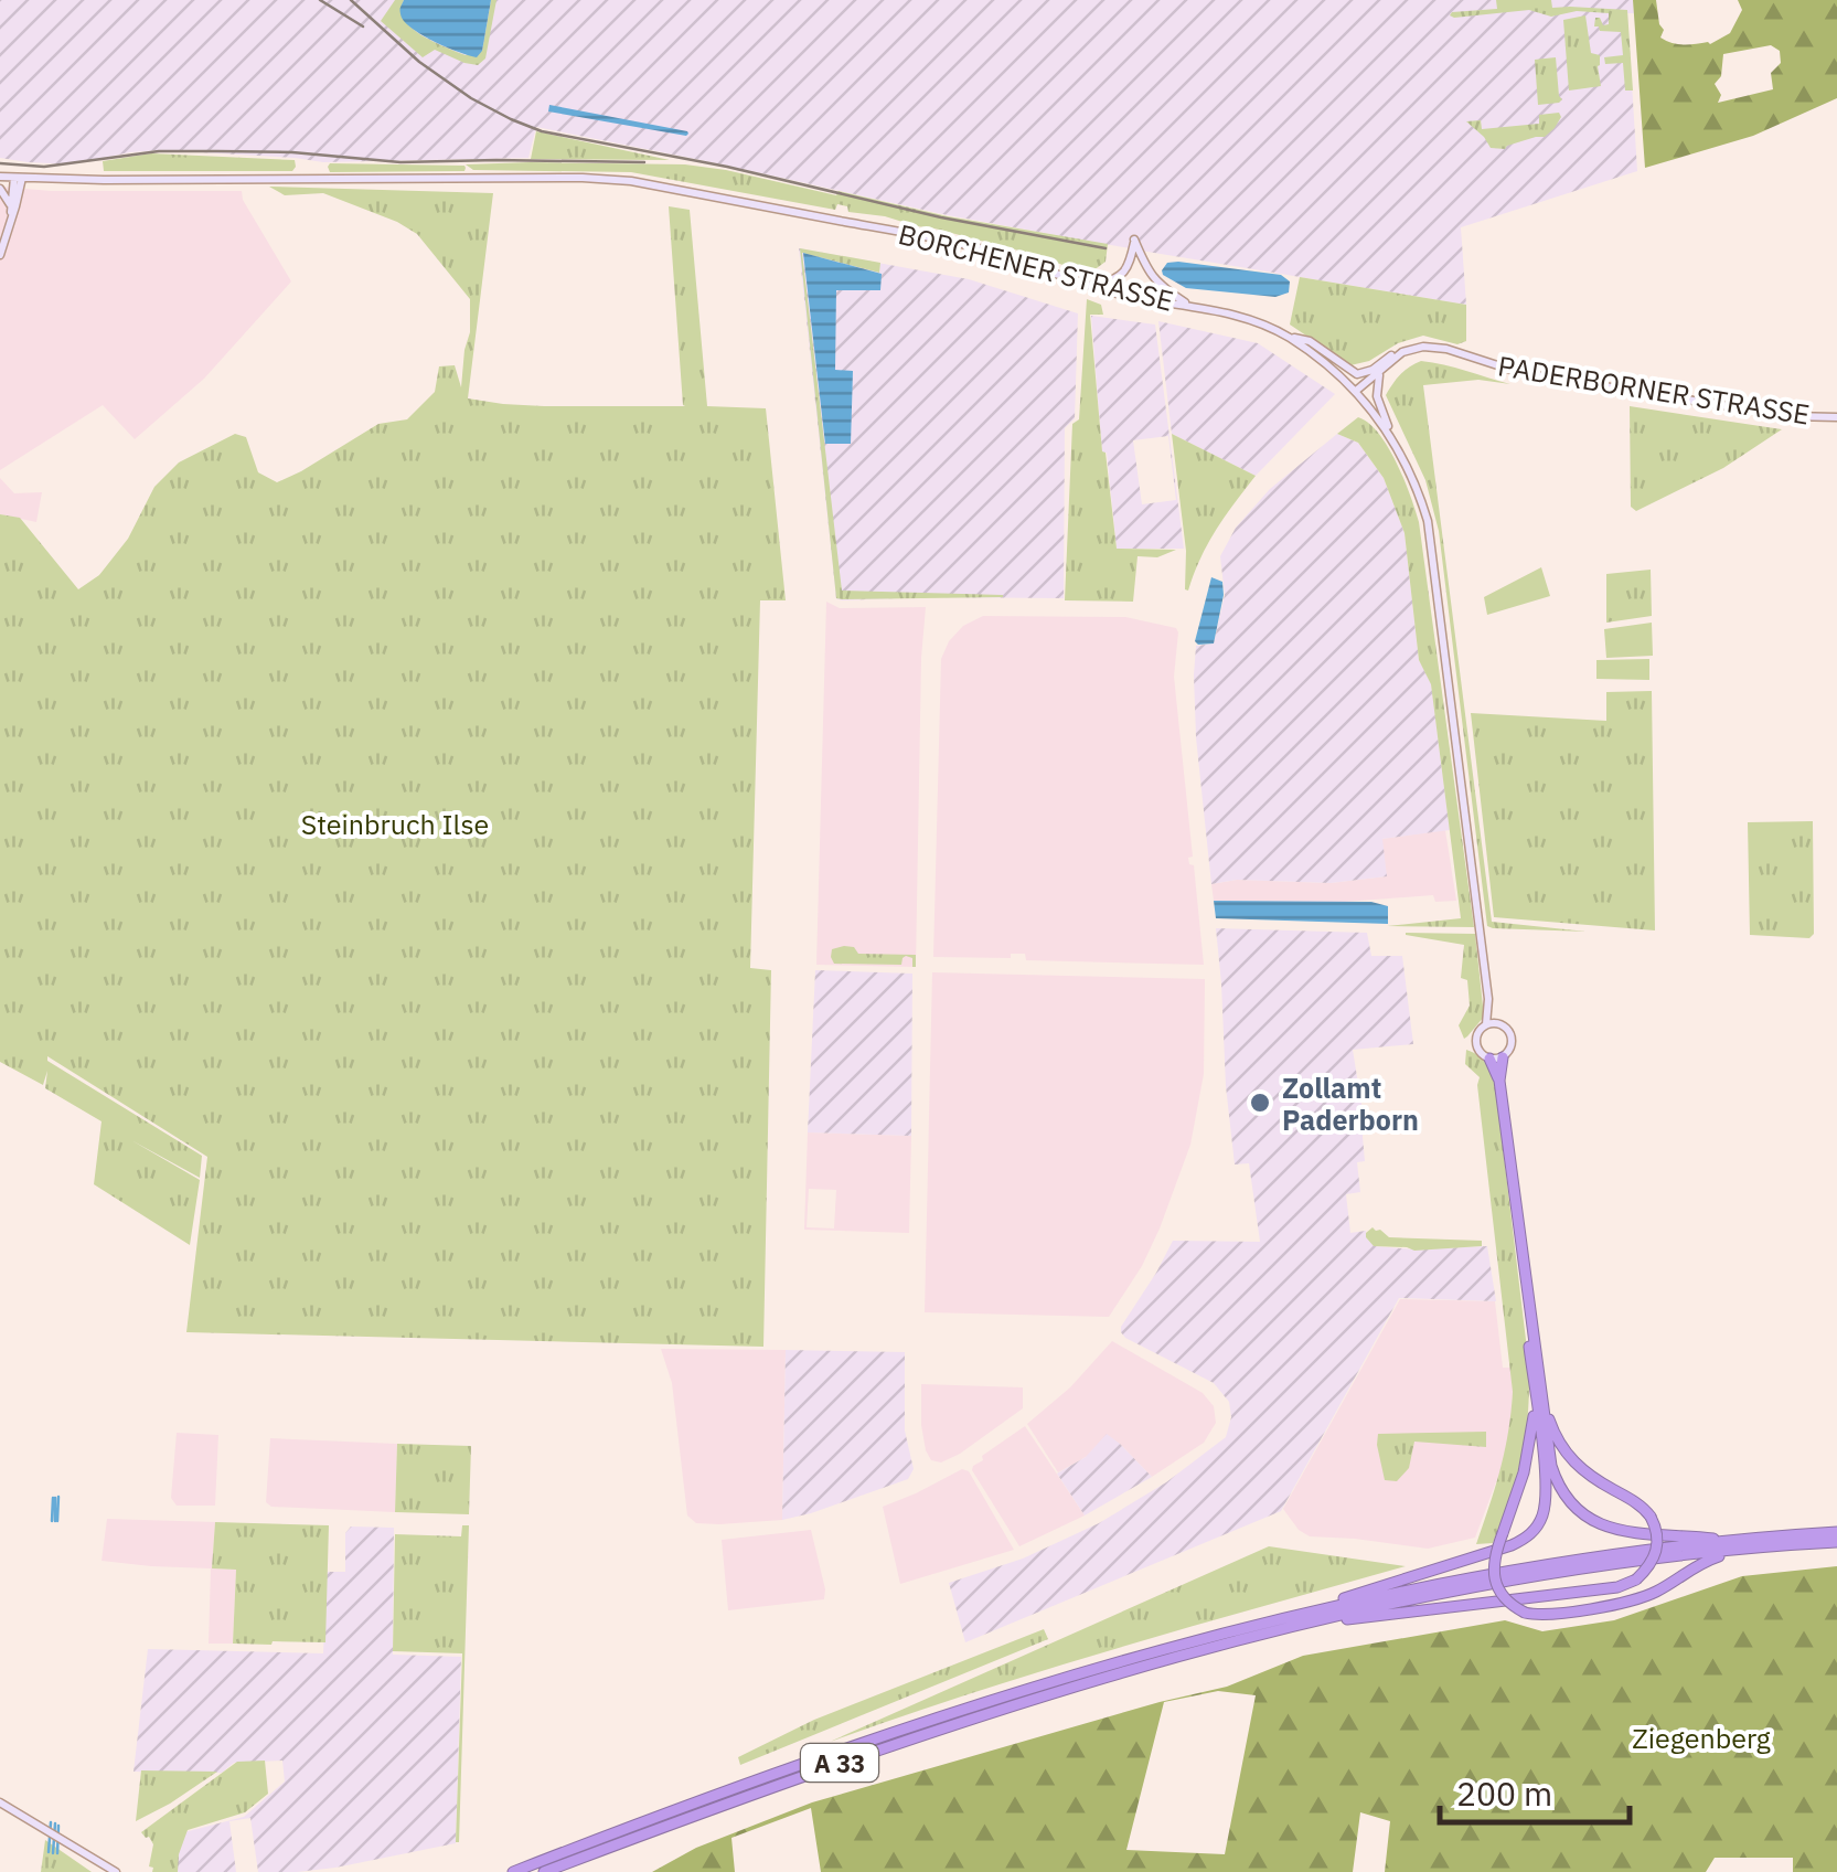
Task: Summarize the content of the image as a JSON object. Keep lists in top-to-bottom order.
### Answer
{
  "streets": {
    "highway": ["A 33"],
    "main road": ["BORCHENER STRASSE", "PADERBORNER STRASSE"]
  },
  "parks": ["Steinbruch Ilse", "Ziegenberg"],
  "places": ["Zollamt Paderborn"],
  "scale_bar": "200 m"
}
